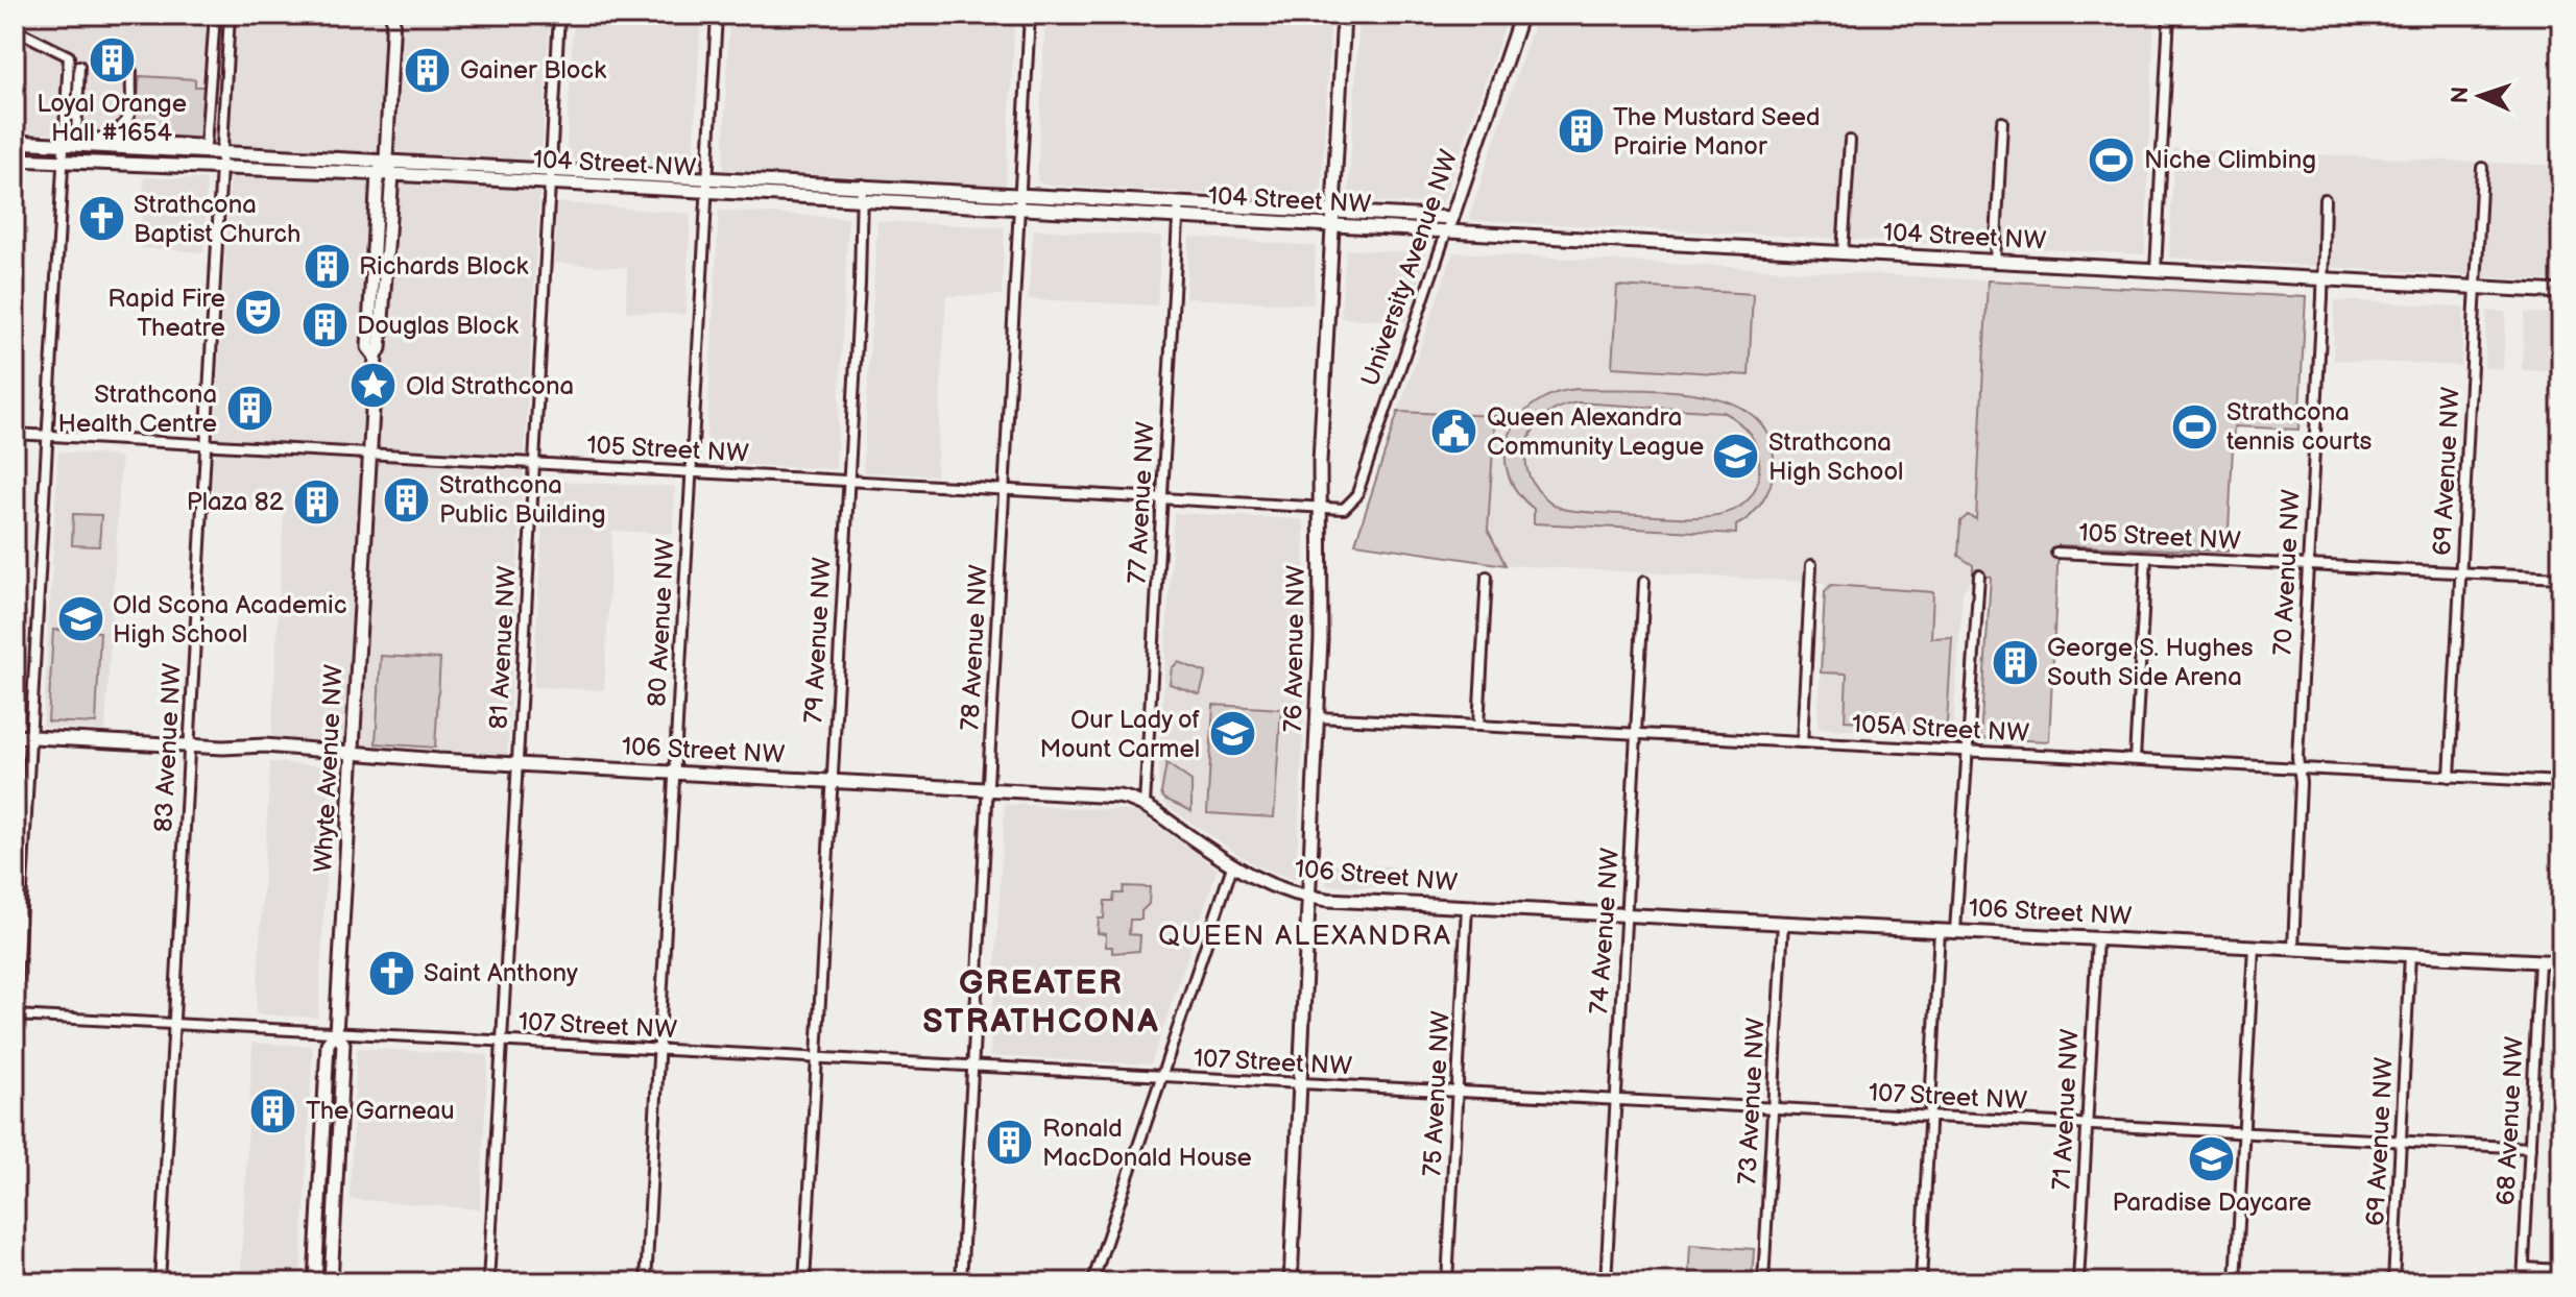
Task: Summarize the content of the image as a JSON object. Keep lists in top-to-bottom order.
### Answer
{
  "streets": {
    "street": [
      "104 Street NW",
      "University Avenue NW",
      "105 Street NW",
      "69 Avenue NW",
      "77 Avenue NW",
      "70 Avenue NW",
      "80 Avenue NW",
      "79 Avenue NW",
      "81 Avenue NW",
      "78 Avenue NW",
      "76 Avenue NW",
      "105A Street NW",
      "83 Avenue NW",
      "106 Street NW",
      "Whyte Avenue NW",
      "74 Avenue NW",
      "107 Street NW",
      "75 Avenue NW",
      "73 Avenue NW",
      "71 Avenue NW",
      "68 Avenue NW"
    ]
  },
  "crossings": [
    ["104 Street NW", "University Avenue NW"],
    ["104 Street NW", "69 Avenue NW"],
    ["104 Street NW", "77 Avenue NW"],
    ["104 Street NW", "70 Avenue NW"],
    ["104 Street NW", "80 Avenue NW"],
    ["104 Street NW", "79 Avenue NW"],
    ["104 Street NW", "81 Avenue NW"],
    ["104 Street NW", "78 Avenue NW"],
    ["104 Street NW", "76 Avenue NW"],
    ["104 Street NW", "83 Avenue NW"],
    ["104 Street NW", "Whyte Avenue NW"],
    ["University Avenue NW", "105 Street NW"],
    ["University Avenue NW", "76 Avenue NW"],
    ["105 Street NW", "69 Avenue NW"],
    ["105 Street NW", "77 Avenue NW"],
    ["105 Street NW", "70 Avenue NW"],
    ["105 Street NW", "80 Avenue NW"],
    ["105 Street NW", "79 Avenue NW"],
    ["105 Street NW", "81 Avenue NW"],
    ["105 Street NW", "78 Avenue NW"],
    ["105 Street NW", "76 Avenue NW"],
    ["105 Street NW", "83 Avenue NW"],
    ["105 Street NW", "Whyte Avenue NW"],
    ["69 Avenue NW", "105A Street NW"],
    ["69 Avenue NW", "106 Street NW"],
    ["69 Avenue NW", "107 Street NW"],
    ["77 Avenue NW", "106 Street NW"],
    ["70 Avenue NW", "105A Street NW"],
    ["70 Avenue NW", "106 Street NW"],
    ["80 Avenue NW", "106 Street NW"],
    ["80 Avenue NW", "107 Street NW"],
    ["79 Avenue NW", "106 Street NW"],
    ["79 Avenue NW", "107 Street NW"],
    ["81 Avenue NW", "106 Street NW"],
    ["81 Avenue NW", "107 Street NW"],
    ["78 Avenue NW", "106 Street NW"],
    ["78 Avenue NW", "107 Street NW"],
    ["76 Avenue NW", "105A Street NW"],
    ["76 Avenue NW", "106 Street NW"],
    ["76 Avenue NW", "107 Street NW"],
    ["105A Street NW", "74 Avenue NW"],
    ["83 Avenue NW", "106 Street NW"],
    ["83 Avenue NW", "107 Street NW"],
    ["106 Street NW", "Whyte Avenue NW"],
    ["106 Street NW", "74 Avenue NW"],
    ["106 Street NW", "75 Avenue NW"],
    ["106 Street NW", "73 Avenue NW"],
    ["106 Street NW", "71 Avenue NW"],
    ["106 Street NW", "68 Avenue NW"],
    ["Whyte Avenue NW", "107 Street NW"],
    ["74 Avenue NW", "107 Street NW"],
    ["107 Street NW", "75 Avenue NW"],
    ["107 Street NW", "73 Avenue NW"],
    ["107 Street NW", "71 Avenue NW"],
    ["107 Street NW", "68 Avenue NW"]
  ],
  "districts": ["QUEEN ALEXANDRA", "GREATER STRATHCONA"],
  "places": {
    "building": [
      "Loyal Orange Hall #1654",
      "Gainer Block",
      "The Mustard Seed Prairie Manor",
      "Richards Block",
      "Douglas Block",
      "Strathcona Health Centre",
      "Strathcona Public Building",
      "Plaza 82",
      "George S. Hughes South Side Arena",
      "The Garneau",
      "Ronald MacDonald House"
    ],
    "sports": ["Niche Climbing", "Strathcona tennis courts"],
    "church": ["Strathcona Baptist Church", "Saint Anthony"],
    "theatre": ["Rapid Fire Theatre"],
    "place": ["Old Strathcona"],
    "public building": ["Queen Alexandra Community League"],
    "school or university": [
      "Strathcona High School",
      "Old Scona Academic High School",
      "Our Lady of Mount Carmel",
      "Paradise Daycare"
    ]
  },
  "north": "left"
}
